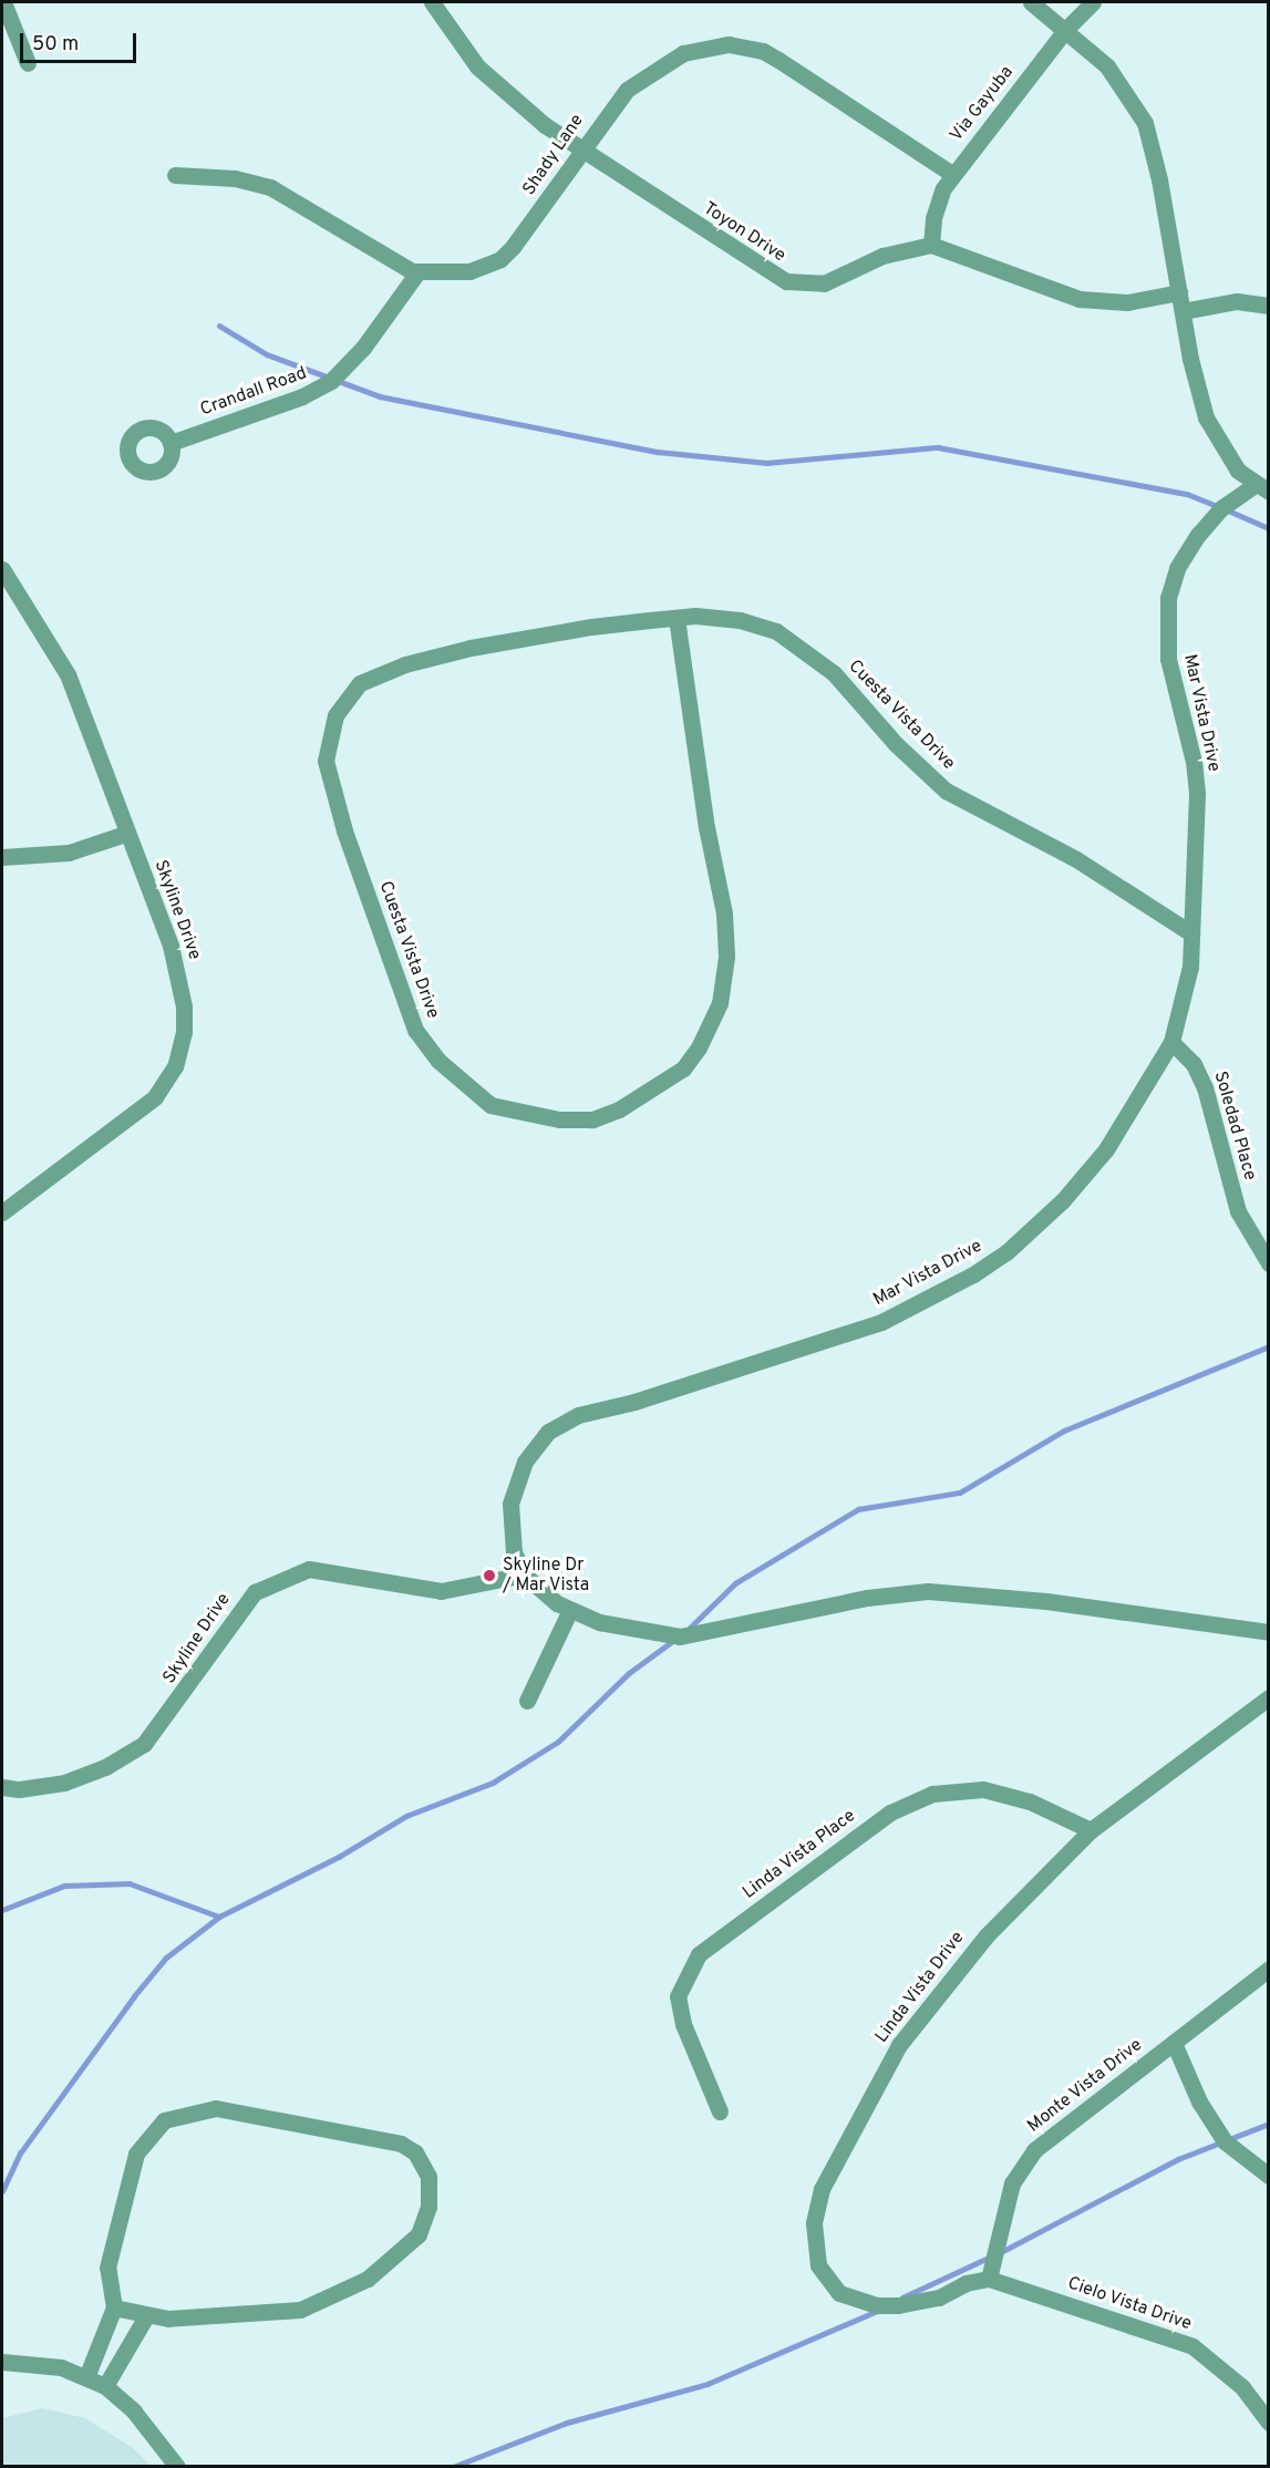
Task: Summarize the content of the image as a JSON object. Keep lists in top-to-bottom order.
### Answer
{
  "streets": {
    "street": [
      "Via Gayuba",
      "Shady Lane",
      "Toyon Drive",
      "Crandall Road",
      "Mar Vista Drive",
      "Cuesta Vista Drive",
      "Skyline Drive",
      "Soledad Place",
      "Linda Vista Place",
      "Linda Vista Drive",
      "Monte Vista Drive",
      "Cielo Vista Drive"
    ]
  },
  "crossings": [
    ["Via Gayuba", "Shady Lane"],
    ["Via Gayuba", "Toyon Drive"],
    ["Via Gayuba", "Mar Vista Drive"],
    ["Shady Lane", "Toyon Drive"],
    ["Shady Lane", "Crandall Road"],
    ["Mar Vista Drive", "Cuesta Vista Drive"],
    ["Mar Vista Drive", "Skyline Drive"],
    ["Mar Vista Drive", "Soledad Place"],
    ["Linda Vista Place", "Linda Vista Drive"],
    ["Linda Vista Drive", "Monte Vista Drive"],
    ["Linda Vista Drive", "Cielo Vista Drive"],
    ["Monte Vista Drive", "Cielo Vista Drive"]
  ],
  "places": ["Skyline Dr / Mar Vista"],
  "scale_bar": "50 m"
}
